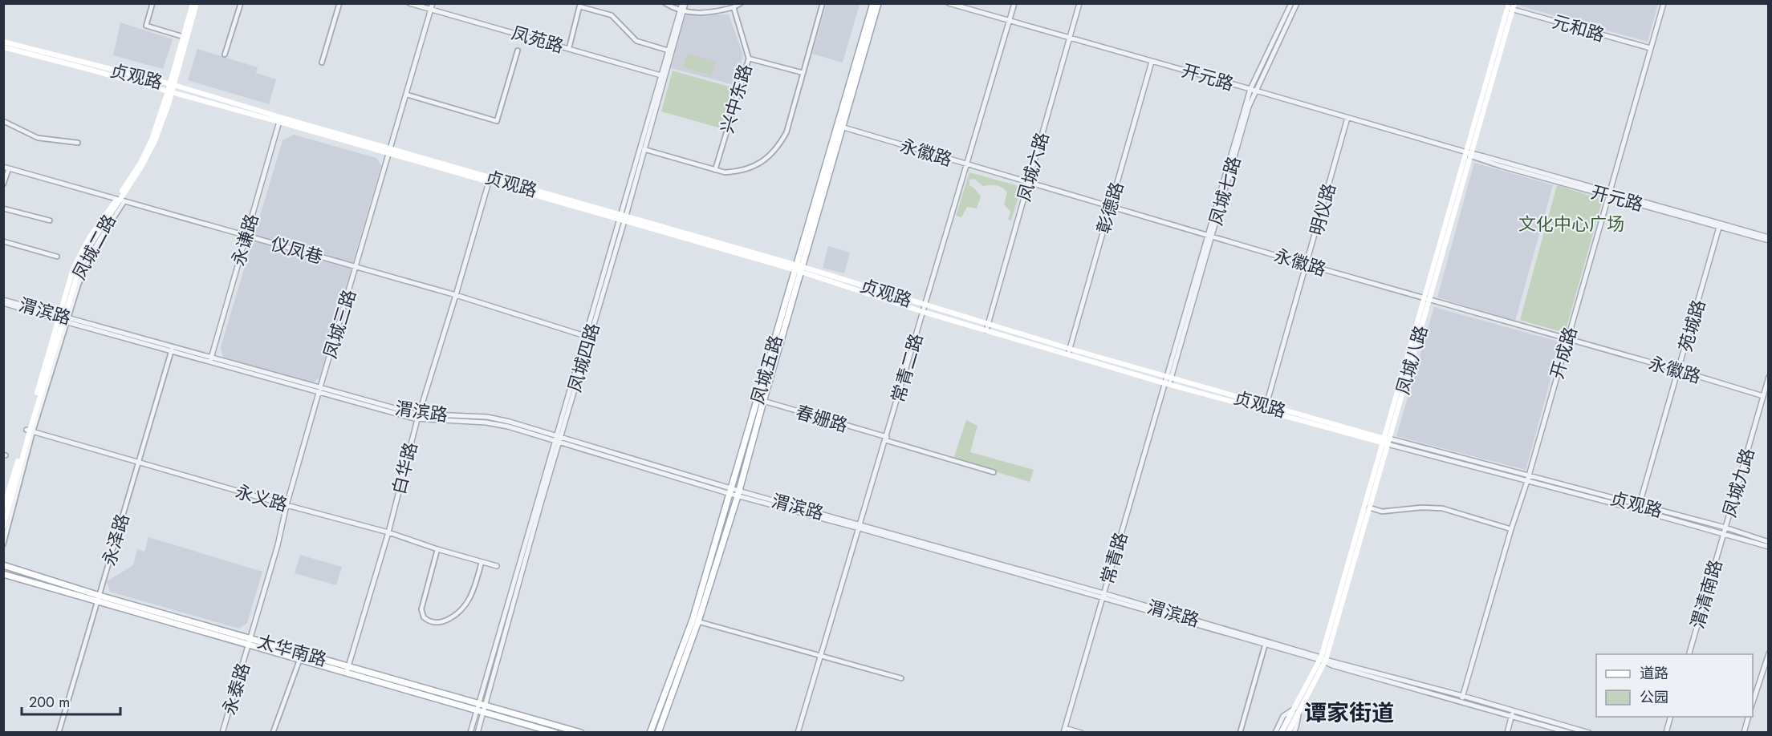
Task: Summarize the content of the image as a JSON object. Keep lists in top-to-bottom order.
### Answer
{
  "streets": {
    "main road": [
      "贞观路",
      "凤城二路",
      "凤城八路",
      "凤城五路",
      "太华南路"
    ],
    "street": [
      "元和路",
      "凤苑路",
      "开元路",
      "兴中东路",
      "永徽路",
      "凤城六路",
      "凤城七路",
      "彰德路",
      "明仪路",
      "永谦路",
      "仪凤巷",
      "渭滨路",
      "凤城三路",
      "苑城路",
      "开成路",
      "凤城四路",
      "常青二路",
      "春姗路",
      "白华路",
      "凤城九路",
      "永义路",
      "永泽路",
      "常青路",
      "渭清南路",
      "永泰路"
    ]
  },
  "crossings": [
    ["元和路", "开成路"],
    ["元和路", "凤城八路"],
    ["凤苑路", "凤城三路"],
    ["凤苑路", "凤城四路"],
    ["贞观路", "凤城六路"],
    ["贞观路", "凤城七路"],
    ["贞观路", "彰德路"],
    ["贞观路", "明仪路"],
    ["贞观路", "永谦路"],
    ["贞观路", "凤城二路"],
    ["贞观路", "凤城三路"],
    ["贞观路", "苑城路"],
    ["贞观路", "开成路"],
    ["贞观路", "凤城四路"],
    ["贞观路", "凤城八路"],
    ["贞观路", "常青二路"],
    ["贞观路", "凤城五路"],
    ["贞观路", "白华路"],
    ["贞观路", "凤城九路"],
    ["贞观路", "常青路"],
    ["贞观路", "渭清南路"],
    ["开元路", "凤城六路"],
    ["开元路", "凤城七路"],
    ["开元路", "彰德路"],
    ["开元路", "明仪路"],
    ["开元路", "苑城路"],
    ["开元路", "开成路"],
    ["开元路", "凤城八路"],
    ["开元路", "常青二路"],
    ["永徽路", "凤城六路"],
    ["永徽路", "凤城七路"],
    ["永徽路", "彰德路"],
    ["永徽路", "明仪路"],
    ["永徽路", "苑城路"],
    ["永徽路", "开成路"],
    ["永徽路", "凤城八路"],
    ["永徽路", "常青二路"],
    ["永徽路", "凤城五路"],
    ["永徽路", "凤城九路"],
    ["凤城七路", "常青路"],
    ["永谦路", "仪凤巷"],
    ["永谦路", "渭滨路"],
    ["凤城二路", "仪凤巷"],
    ["凤城二路", "渭滨路"],
    ["凤城二路", "永义路"],
    ["仪凤巷", "凤城三路"],
    ["仪凤巷", "凤城四路"],
    ["仪凤巷", "白华路"],
    ["渭滨路", "凤城三路"],
    ["渭滨路", "开成路"],
    ["渭滨路", "凤城四路"],
    ["渭滨路", "凤城八路"],
    ["渭滨路", "常青二路"],
    ["渭滨路", "凤城五路"],
    ["渭滨路", "白华路"],
    ["渭滨路", "永泽路"],
    ["渭滨路", "常青路"],
    ["凤城三路", "永义路"],
    ["凤城三路", "太华南路"],
    ["凤城三路", "永泰路"],
    ["凤城四路", "太华南路"],
    ["常青二路", "春姗路"],
    ["凤城五路", "春姗路"],
    ["白华路", "永义路"],
    ["白华路", "太华南路"],
    ["凤城九路", "渭清南路"],
    ["永义路", "永泽路"],
    ["永泽路", "太华南路"],
    ["太华南路", "永泰路"]
  ],
  "districts": ["谭家街道"],
  "parks": ["文化中心广场"],
  "legend": ["道路", "公园"],
  "scale_bar": "200 m"
}
